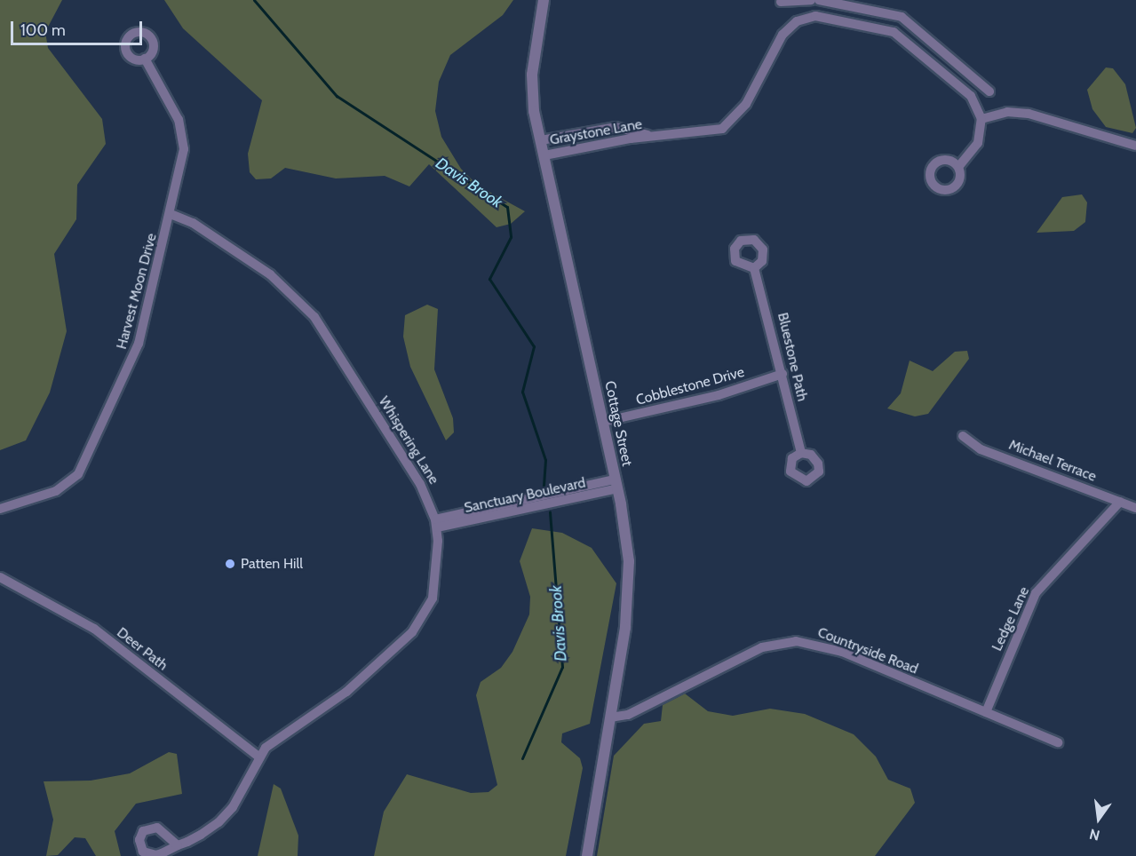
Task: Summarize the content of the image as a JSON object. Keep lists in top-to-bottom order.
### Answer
{
  "streets": {
    "street": [
      "Graystone Lane",
      "Harvest Moon Drive",
      "Bluestone Path",
      "Cobblestone Drive",
      "Cottage Street",
      "Whispering Lane",
      "Michael Terrace",
      "Sanctuary Boulevard",
      "Ledge Lane",
      "Deer Path",
      "Countryside Road"
    ]
  },
  "crossings": [
    ["Graystone Lane", "Cottage Street"],
    ["Harvest Moon Drive", "Whispering Lane"],
    ["Bluestone Path", "Cobblestone Drive"],
    ["Cobblestone Drive", "Cottage Street"],
    ["Cottage Street", "Sanctuary Boulevard"],
    ["Cottage Street", "Countryside Road"],
    ["Whispering Lane", "Sanctuary Boulevard"],
    ["Whispering Lane", "Deer Path"],
    ["Michael Terrace", "Ledge Lane"],
    ["Ledge Lane", "Countryside Road"]
  ],
  "water": ["Davis Brook"],
  "places": ["Patten Hill"],
  "scale_bar": "100 m",
  "north": "bottom"
}
